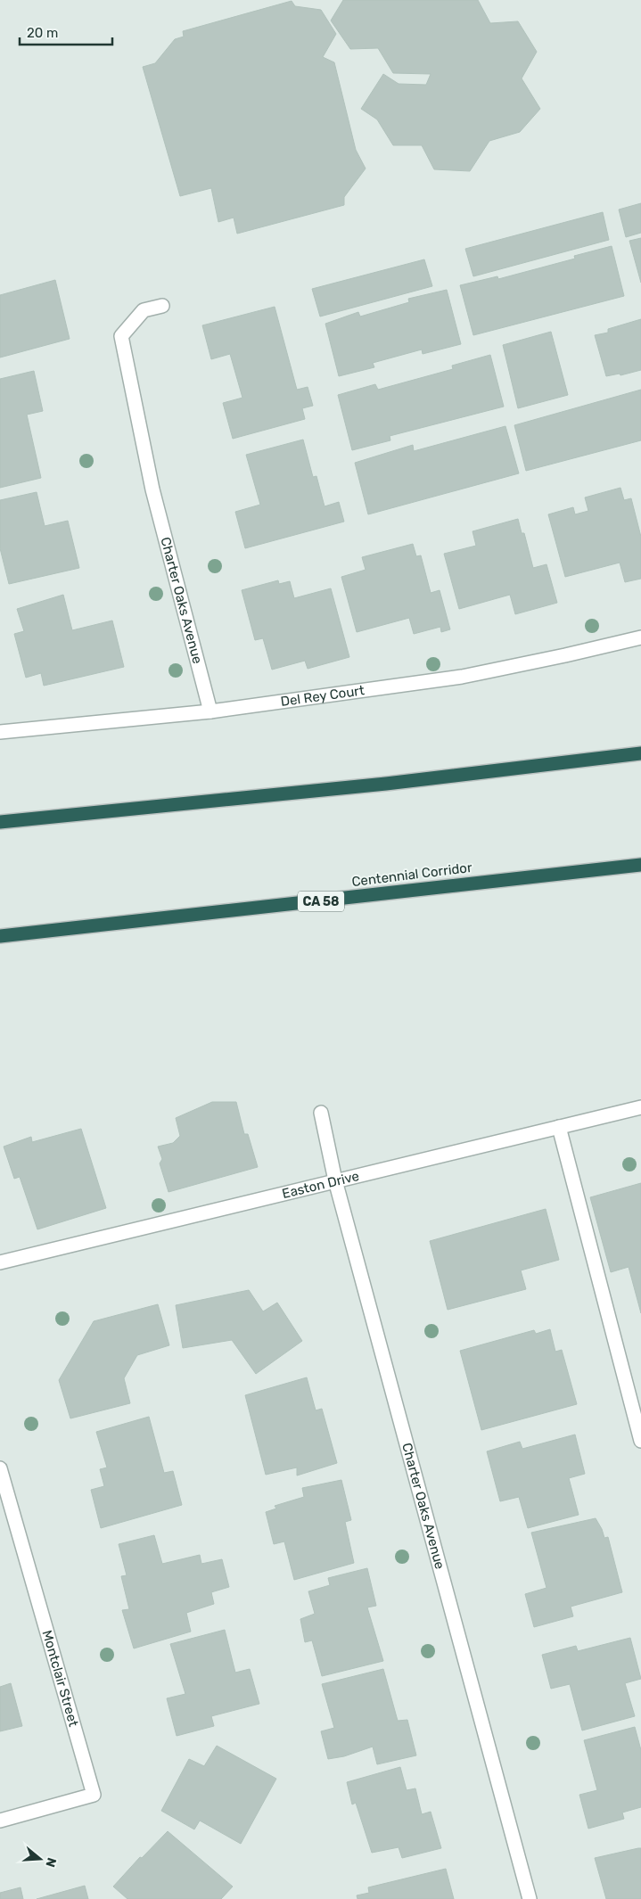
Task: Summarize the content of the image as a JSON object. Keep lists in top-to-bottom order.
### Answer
{
  "streets": {
    "highway": ["Centennial Corridor", "CA 58"],
    "street": [
      "Charter Oaks Avenue",
      "Del Rey Court",
      "Easton Drive",
      "Montclair Street"
    ]
  },
  "crossings": [
    ["Charter Oaks Avenue", "Del Rey Court"],
    ["Charter Oaks Avenue", "Easton Drive"]
  ],
  "scale_bar": "20 m",
  "north": "right"
}
